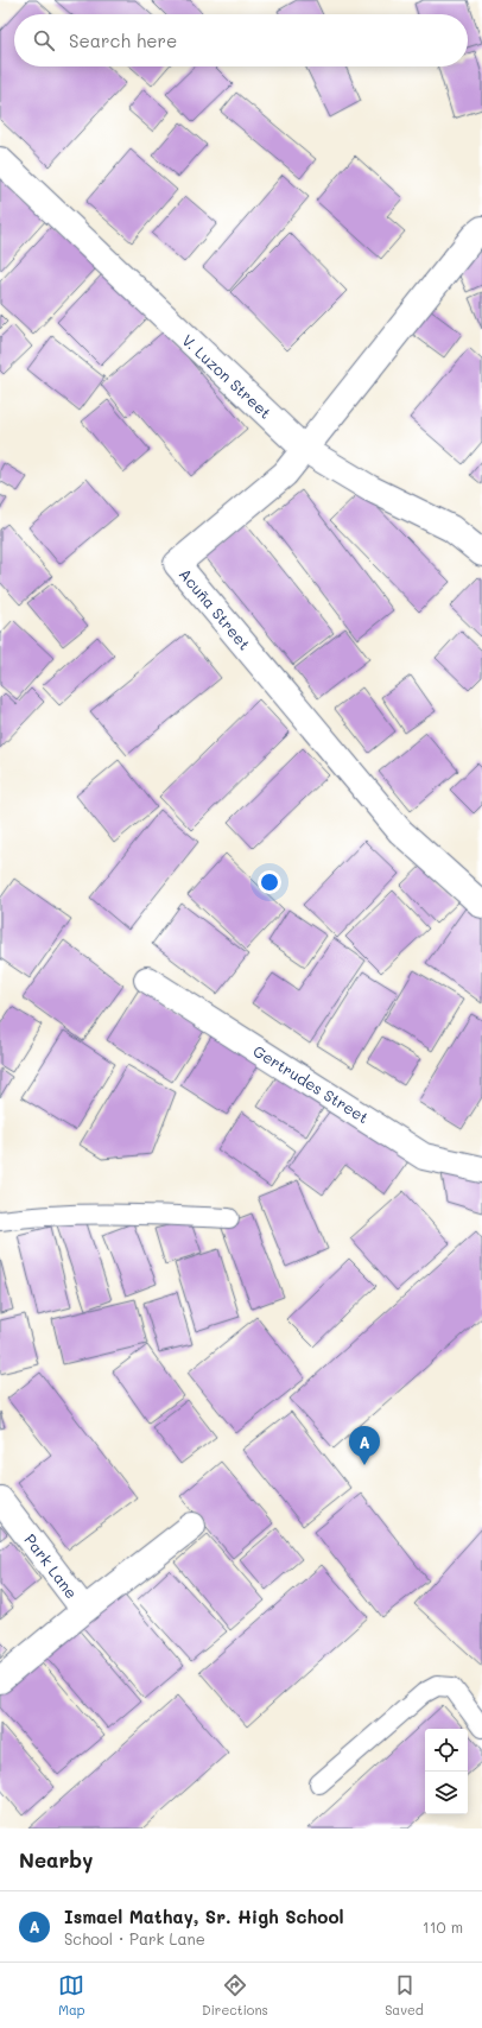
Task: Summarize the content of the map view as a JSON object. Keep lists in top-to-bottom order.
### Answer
{
  "streets": {
    "street": [
      "V. Luzon Street",
      "Acuña Street",
      "Gertrudes Street",
      "Park Lane"
    ]
  },
  "crossings": [
    ["V. Luzon Street", "Acuña Street"]
  ],
  "page": {
    "search": "Search here",
    "pins": "A",
    "heading": "Nearby",
    "list": [
      {
        "mark": "A",
        "name": "Ismael Mathay, Sr. High School",
        "note": "School · Park Lane",
        "value": "110 m"
      }
    ],
    "nav": ["Map", "Directions", "Saved"]
  }
}
